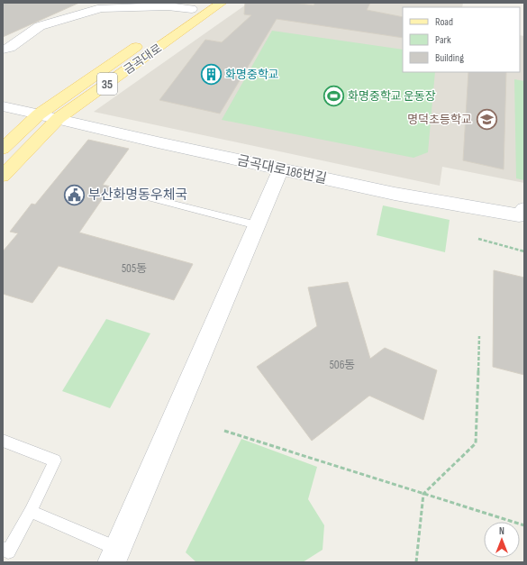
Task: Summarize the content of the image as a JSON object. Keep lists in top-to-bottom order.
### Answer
{
  "streets": {
    "main road": ["금곡대로", "35"],
    "street": ["금곡대로186번길"]
  },
  "crossings": [
    ["금곡대로", "금곡대로186번길"]
  ],
  "places": {
    "building": ["화명중학교"],
    "sports": ["화명중학교 운동장"],
    "school or university": ["명덕초등학교"],
    "public building": ["부산화명동우체국"]
  },
  "house_numbers": ["505동", "506동"],
  "legend": ["Road", "Park", "Building"],
  "north": "top"
}
